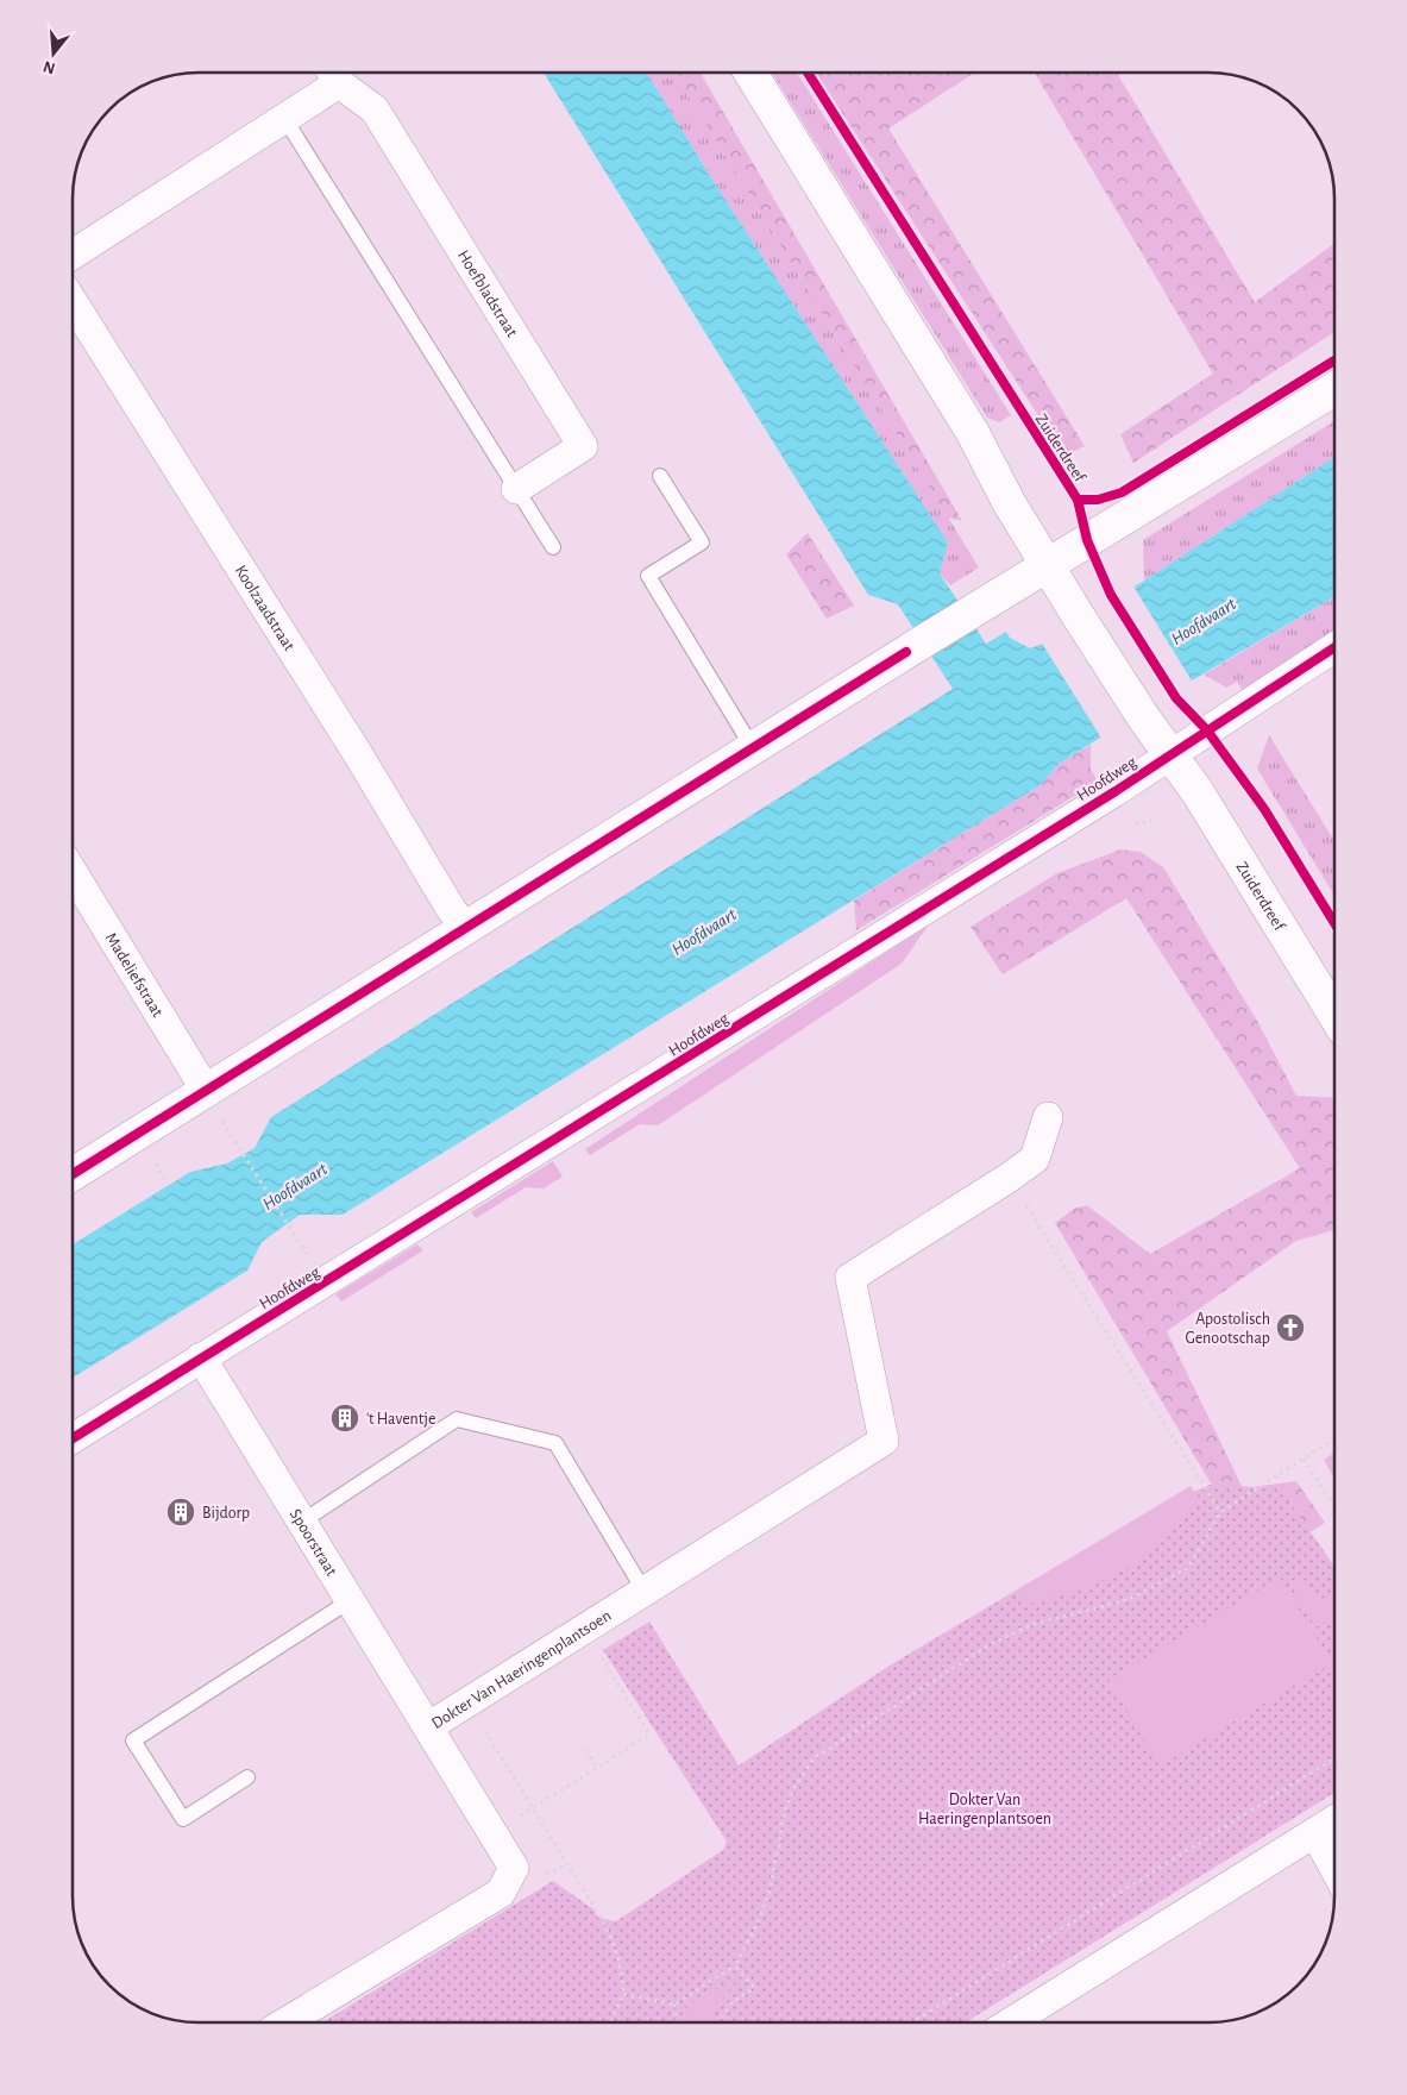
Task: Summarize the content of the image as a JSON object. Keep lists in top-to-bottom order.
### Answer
{
  "streets": {
    "street": [
      "Hoefbladstraat",
      "Zuiderdreef",
      "Koolzaadstraat",
      "Hoofdweg",
      "Madeliefstraat",
      "Spoorstraat",
      "Dokter Van Haeringenplantsoen"
    ]
  },
  "crossings": [
    ["Zuiderdreef", "Hoofdweg"],
    ["Hoofdweg", "Spoorstraat"],
    ["Spoorstraat", "Dokter Van Haeringenplantsoen"]
  ],
  "water": ["Hoofdvaart"],
  "parks": ["Dokter Van Haeringenplantsoen"],
  "places": {
    "church": ["Apostolisch Genootschap"],
    "building": ["'t Haventje", "Bijdorp"]
  },
  "north": "bottom"
}
